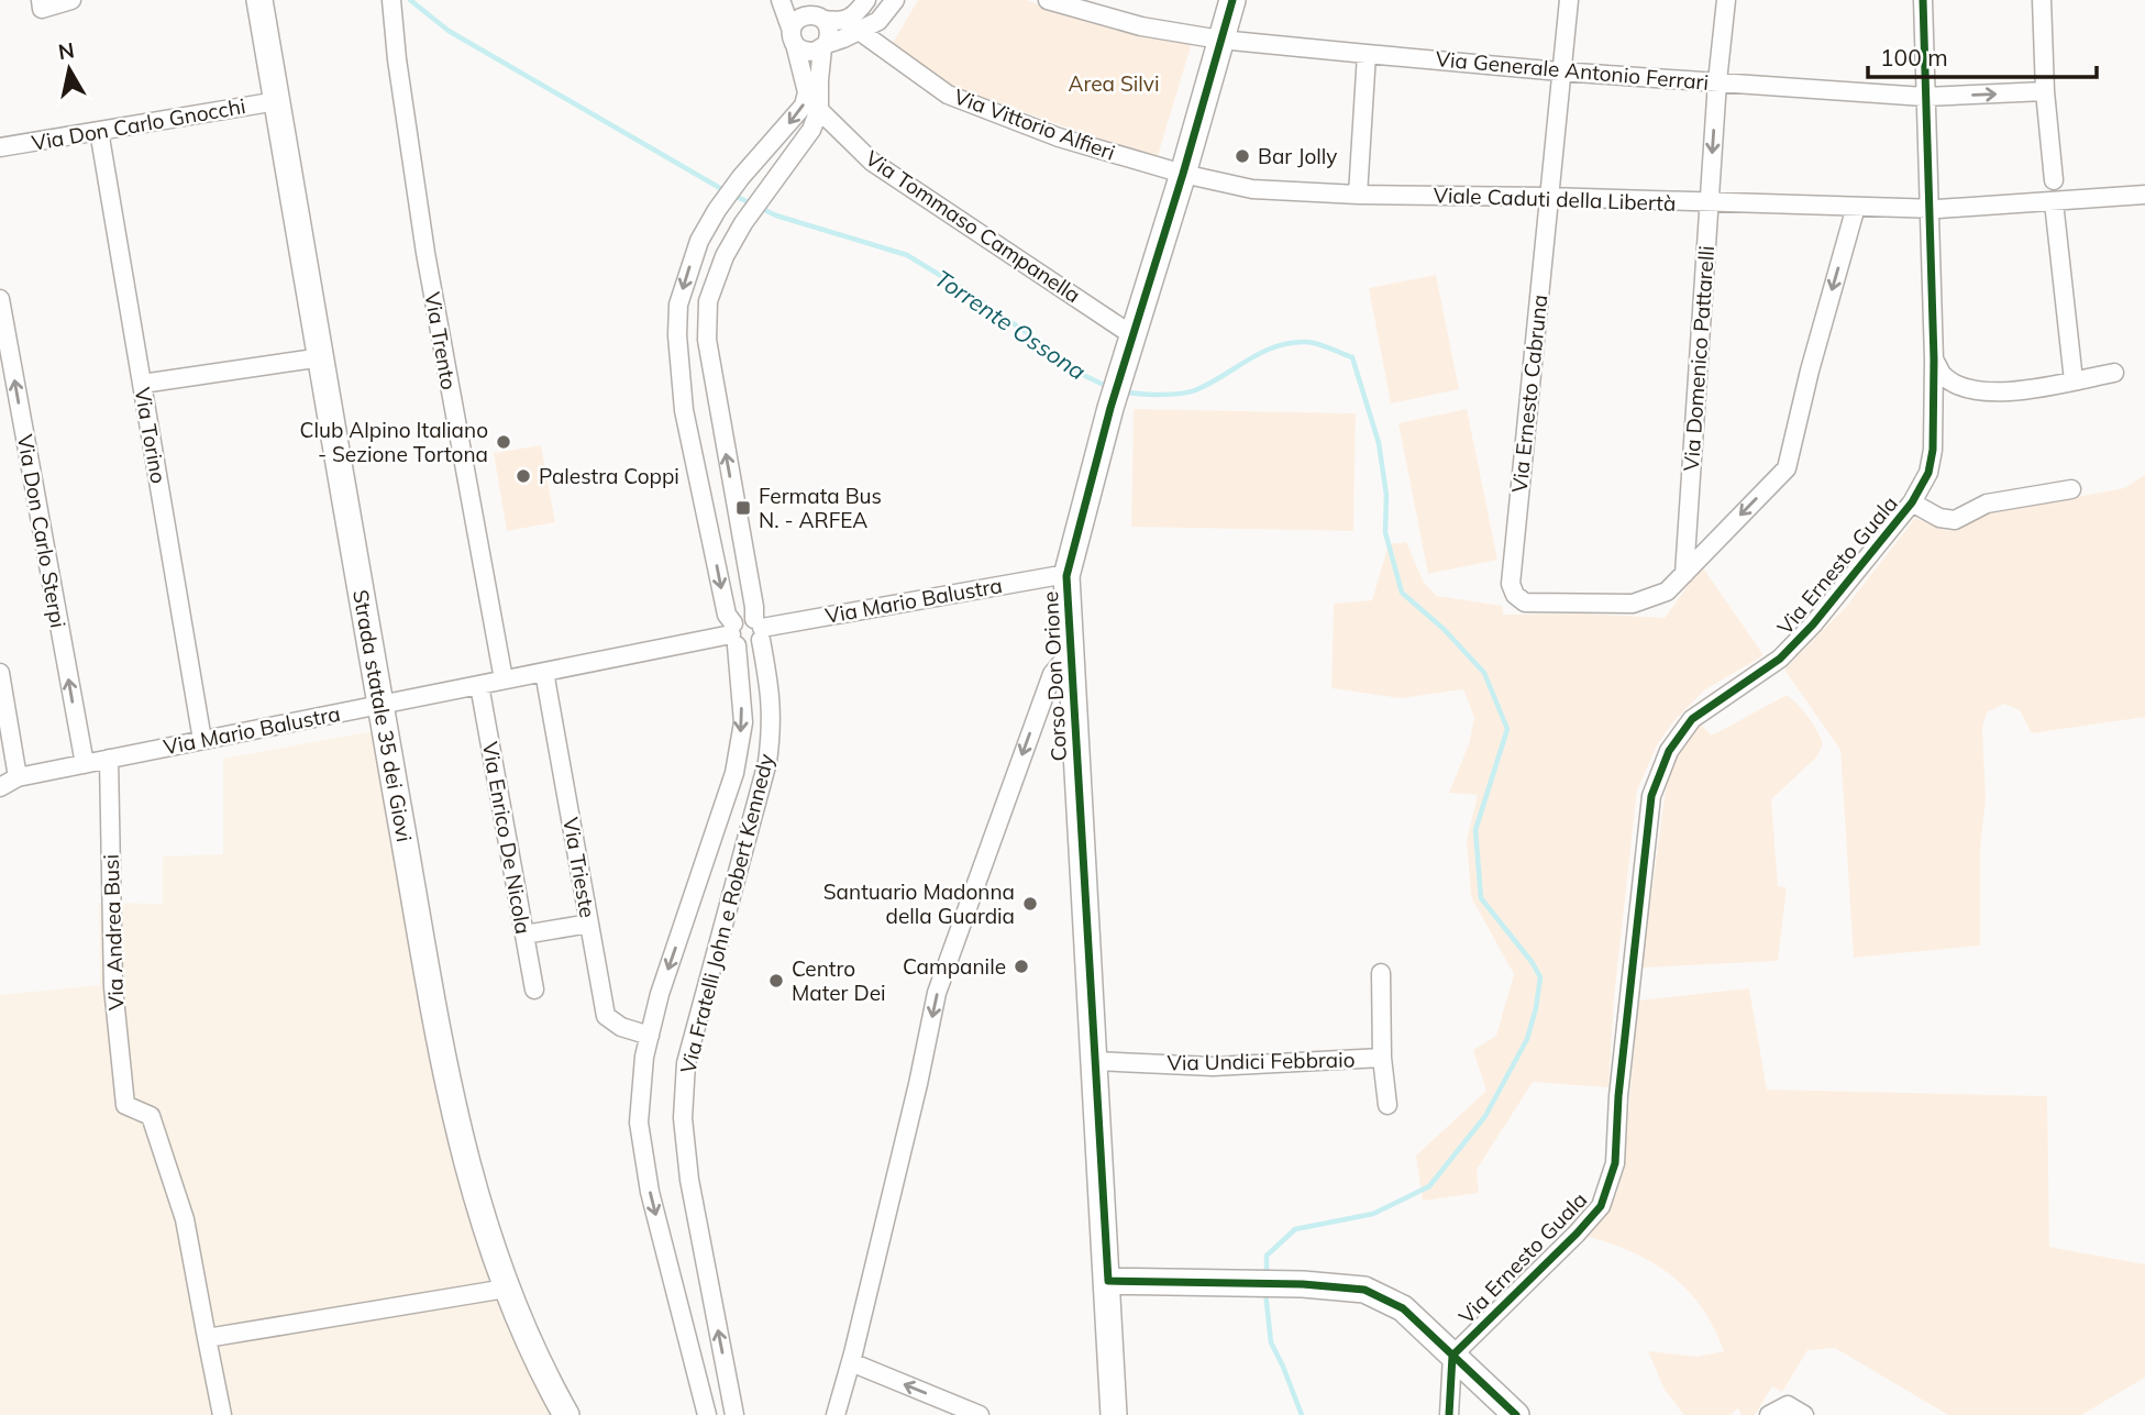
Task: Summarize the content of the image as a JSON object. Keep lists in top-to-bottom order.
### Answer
{
  "streets": {
    "street": [
      "Via Generale Antonio Ferrari",
      "Via Don Carlo Gnocchi",
      "Via Vittorio Alfieri",
      "Viale Caduti della Libertà",
      "Via Tommaso Campanella",
      "Via Trento",
      "Via Domenico Pattarelli",
      "Via Ernesto Cabruna",
      "Via Torino",
      "Via Don Carlo Sterpi",
      "Via Ernesto Guala",
      "Via Mario Balustra",
      "Corso Don Orione",
      "Strada statale 35 dei Giovi",
      "Via Enrico De Nicola",
      "Via Trieste",
      "Via Fratelli John e Robert Kennedy",
      "Via Andrea Busi",
      "Via Undici Febbraio"
    ]
  },
  "crossings": [
    ["Via Generale Antonio Ferrari", "Via Domenico Pattarelli"],
    ["Via Generale Antonio Ferrari", "Via Ernesto Cabruna"],
    ["Via Generale Antonio Ferrari", "Via Ernesto Guala"],
    ["Via Generale Antonio Ferrari", "Corso Don Orione"],
    ["Via Don Carlo Gnocchi", "Via Torino"],
    ["Via Don Carlo Gnocchi", "Strada statale 35 dei Giovi"],
    ["Via Vittorio Alfieri", "Viale Caduti della Libertà"],
    ["Via Vittorio Alfieri", "Corso Don Orione"],
    ["Viale Caduti della Libertà", "Via Domenico Pattarelli"],
    ["Viale Caduti della Libertà", "Via Ernesto Cabruna"],
    ["Viale Caduti della Libertà", "Via Ernesto Guala"],
    ["Viale Caduti della Libertà", "Corso Don Orione"],
    ["Via Tommaso Campanella", "Corso Don Orione"],
    ["Via Tommaso Campanella", "Via Fratelli John e Robert Kennedy"],
    ["Via Trento", "Via Mario Balustra"],
    ["Via Domenico Pattarelli", "Via Ernesto Cabruna"],
    ["Via Torino", "Via Mario Balustra"],
    ["Via Don Carlo Sterpi", "Via Mario Balustra"],
    ["Via Mario Balustra", "Corso Don Orione"],
    ["Via Mario Balustra", "Strada statale 35 dei Giovi"],
    ["Via Mario Balustra", "Via Enrico De Nicola"],
    ["Via Mario Balustra", "Via Trieste"],
    ["Via Mario Balustra", "Via Fratelli John e Robert Kennedy"],
    ["Via Mario Balustra", "Via Andrea Busi"],
    ["Corso Don Orione", "Via Undici Febbraio"],
    ["Via Trieste", "Via Fratelli John e Robert Kennedy"]
  ],
  "one_way": ["Via Don Carlo Sterpi"],
  "water": ["Torrente Ossona"],
  "parks": ["Area Silvi"],
  "places": {
    "other": [
      "Bar Jolly",
      "Club Alpino Italiano - Sezione Tortona",
      "Palestra Coppi",
      "Santuario Madonna della Guardia",
      "Campanile",
      "Centro Mater Dei"
    ],
    "transit": ["Fermata Bus N. - ARFEA"]
  },
  "scale_bar": "100 m",
  "north": "top"
}
